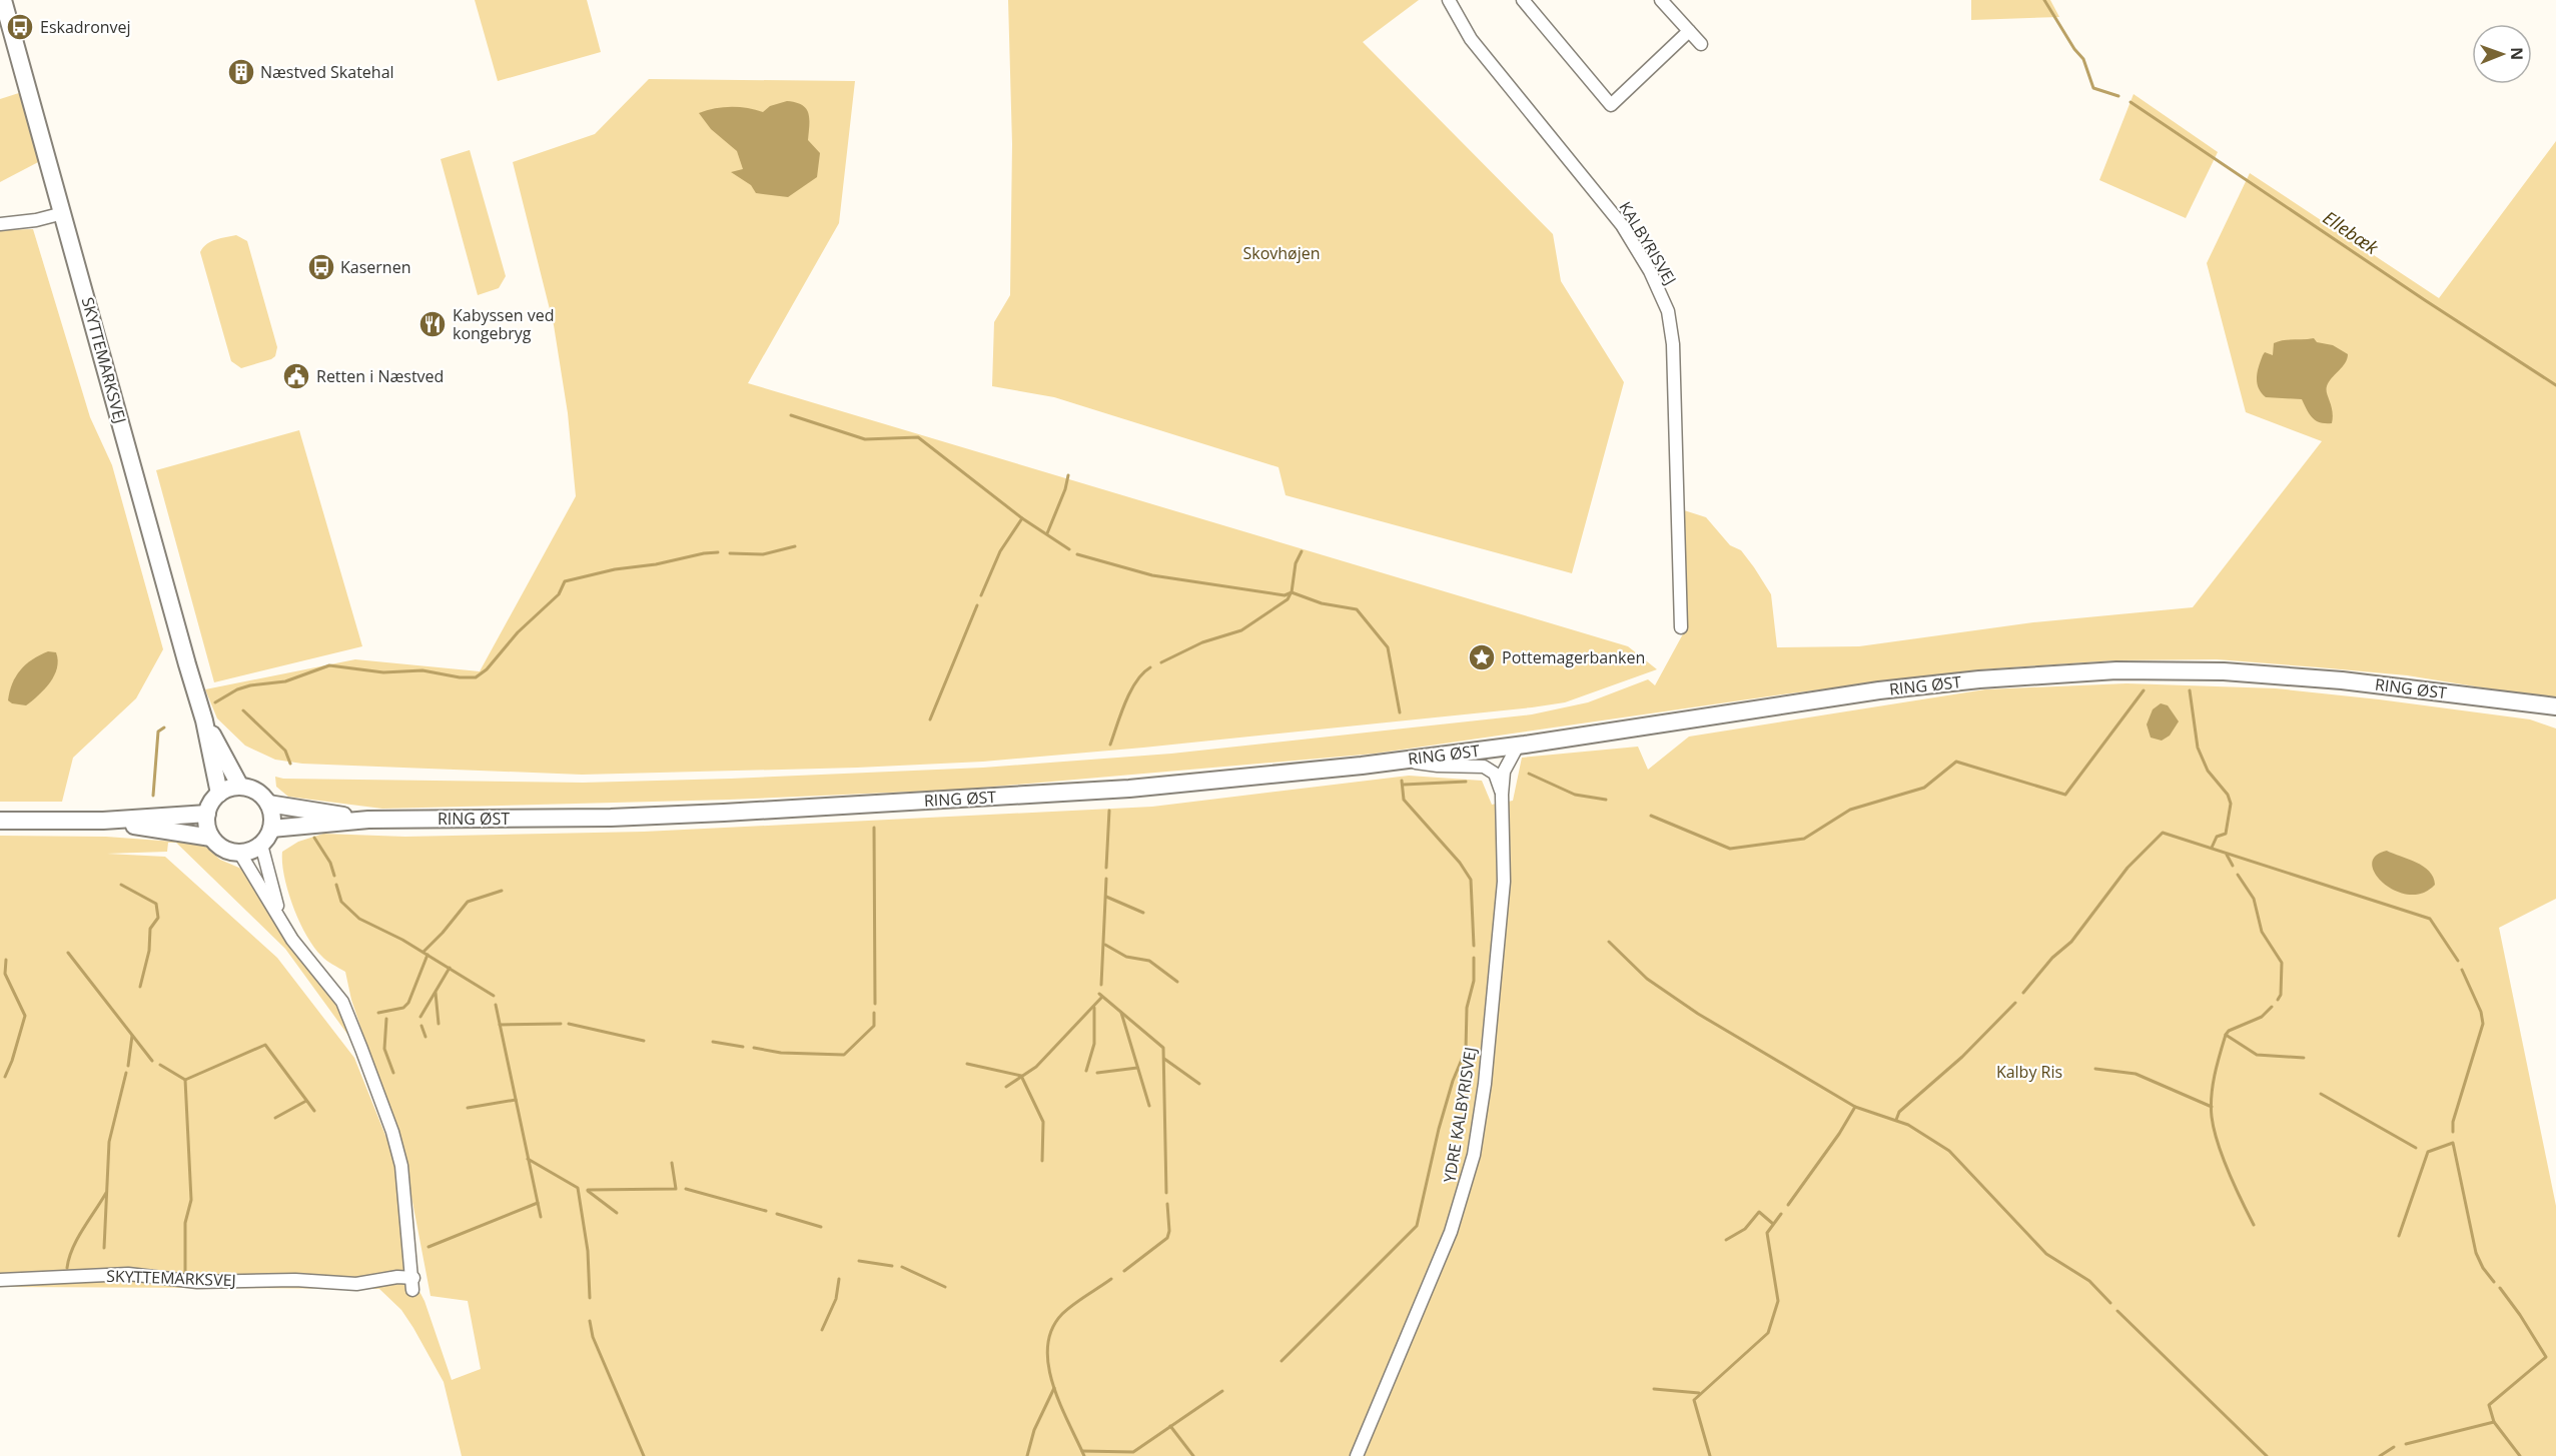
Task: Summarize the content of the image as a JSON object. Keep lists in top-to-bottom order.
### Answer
{
  "streets": {
    "main road": ["SKYTTEMARKSVEJ", "RING ØST"],
    "street": ["KALBYRISVEJ", "YDRE KALBYRISVEJ"]
  },
  "crossings": [
    ["SKYTTEMARKSVEJ", "RING ØST"],
    ["RING ØST", "YDRE KALBYRISVEJ"]
  ],
  "water": ["Ellebæk"],
  "parks": ["Skovhøjen", "Kalby Ris"],
  "places": {
    "bus stop": ["Eskadronvej", "Kasernen"],
    "building": ["Næstved Skatehal"],
    "restaurant": ["Kabyssen ved kongebryg"],
    "public building": ["Retten i Næstved"],
    "place": ["Pottemagerbanken"]
  },
  "north": "right"
}
